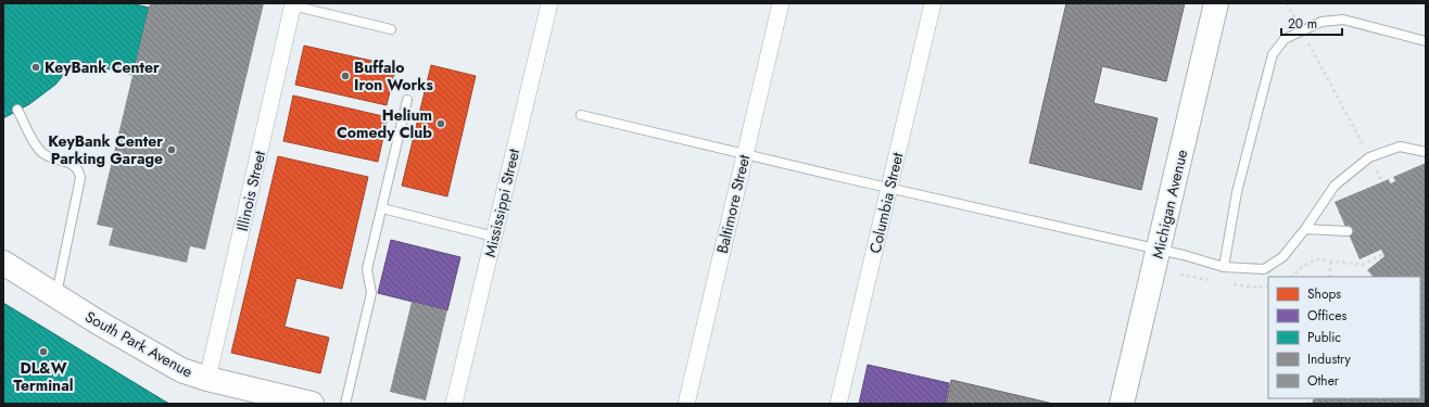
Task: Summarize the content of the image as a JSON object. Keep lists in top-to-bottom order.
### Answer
{
  "streets": {
    "street": [
      "Illinois Street",
      "Mississippi Street",
      "Columbia Street",
      "Baltimore Street",
      "Michigan Avenue",
      "South Park Avenue"
    ]
  },
  "crossings": [
    ["Illinois Street", "South Park Avenue"]
  ],
  "places": [
    "KeyBank Center",
    "Buffalo Iron Works",
    "Helium Comedy Club",
    "KeyBank Center Parking Garage",
    "DL&W Terminal"
  ],
  "legend": [
    "Shops",
    "Offices",
    "Public",
    "Industry",
    "Other"
  ],
  "scale_bar": "20 m"
}
